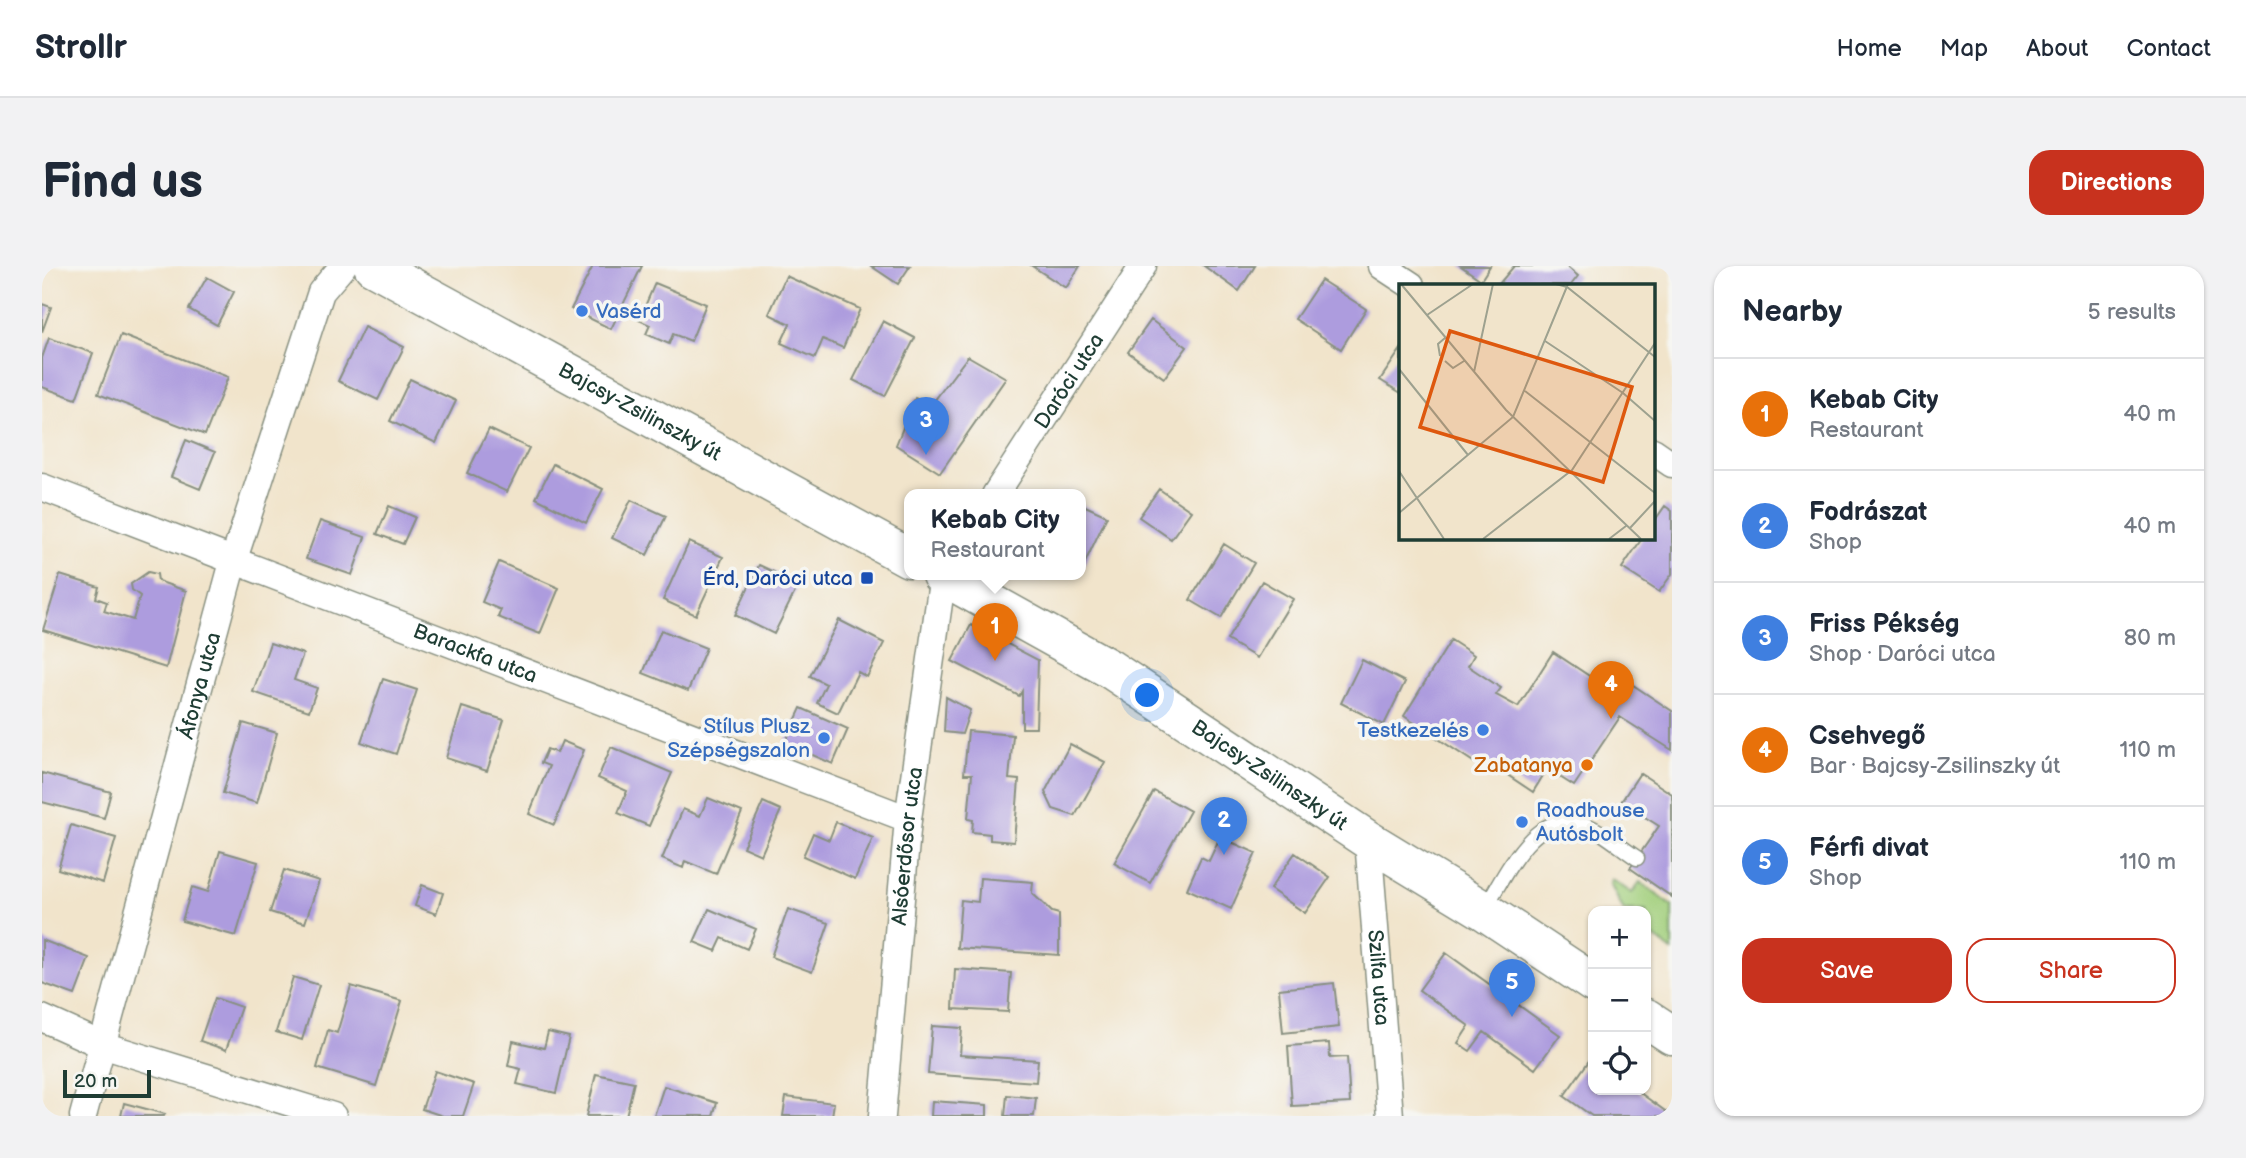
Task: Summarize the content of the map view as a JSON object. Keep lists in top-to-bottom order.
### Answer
{
  "streets": {
    "main road": ["Bajcsy-Zsilinszky út"],
    "street": [
      "Daróci utca",
      "Barackfa utca",
      "Áfonya utca",
      "Alsóerdősor utca",
      "Szilfa utca"
    ]
  },
  "crossings": [
    ["Bajcsy-Zsilinszky út", "Szilfa utca"],
    ["Barackfa utca", "Áfonya utca"],
    ["Barackfa utca", "Alsóerdősor utca"]
  ],
  "places": {
    "other": [
      "Vasérd",
      "Testkezelés",
      "Stílus Plusz Szépségszalon",
      "Zabatanya",
      "Roadhouse Autósbolt"
    ],
    "transit": ["Érd, Daróci utca"]
  },
  "scale_bar": "20 m",
  "page": {
    "header": "Strollr",
    "nav": [
      "Home",
      "Map",
      "About",
      "Contact"
    ],
    "buttons": [
      "Directions",
      ["Save", "Share"]
    ],
    "title": "Find us",
    "heading": ["Nearby", "5 results"],
    "list": [
      {
        "mark": "1",
        "name": "Kebab City",
        "note": "Restaurant",
        "value": "40 m"
      },
      {
        "mark": "2",
        "name": "Fodrászat",
        "note": "Shop",
        "value": "40 m"
      },
      {
        "mark": "3",
        "name": "Friss Pékség",
        "note": "Shop · Daróci utca",
        "value": "80 m"
      },
      {
        "mark": "4",
        "name": "Csehvegő",
        "note": "Bar · Bajcsy-Zsilinszky út",
        "value": "110 m"
      },
      {
        "mark": "5",
        "name": "Férfi divat",
        "note": "Shop",
        "value": "110 m"
      }
    ],
    "pins": [
      "3",
      "1",
      "4",
      "2",
      "5"
    ],
    "popup": ["Kebab City", "Restaurant"],
    "map_buttons": ["+", "−"],
    "scale": "20 m"
  }
}
